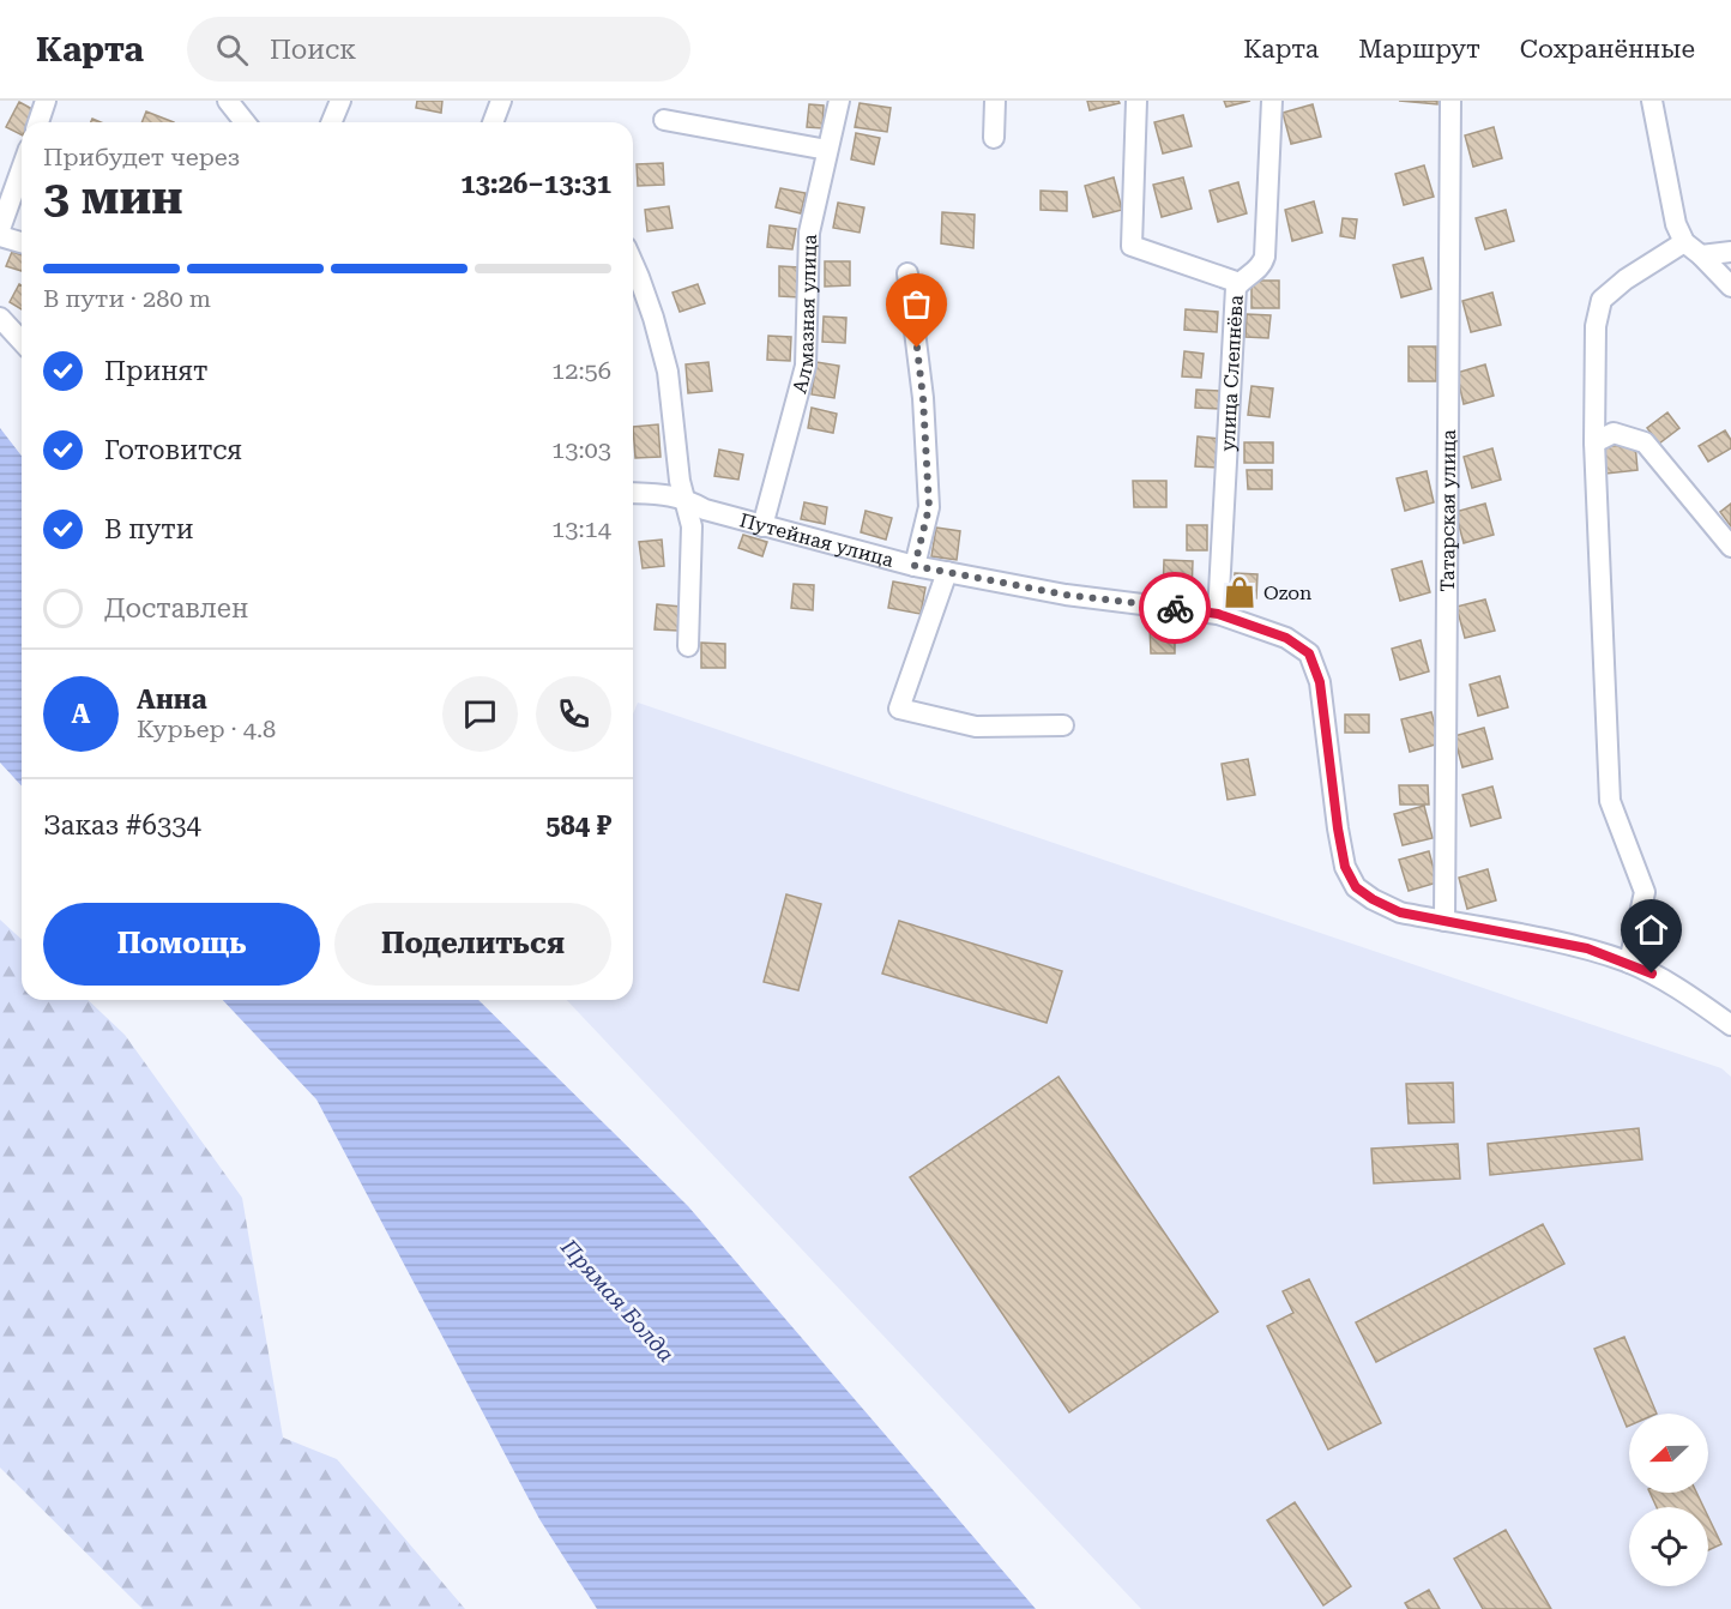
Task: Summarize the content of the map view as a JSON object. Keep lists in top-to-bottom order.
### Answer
{
  "streets": {
    "street": [
      "Алмазная улица",
      "улица Слепнёва",
      "Татарская улица",
      "Путейная улица"
    ]
  },
  "crossings": [
    ["Алмазная улица", "Путейная улица"],
    ["улица Слепнёва", "Путейная улица"],
    ["Татарская улица", "Путейная улица"]
  ],
  "water": ["Прямая Болда"],
  "places": {
    "shop": ["Ozon"]
  },
  "north": "left",
  "page": {
    "header": "Карта",
    "search": "Поиск",
    "nav": ["Карта", "Маршрут", "Сохранённые"],
    "heading": ["3 мин", "Прибудет через", "13:26–13:31"],
    "panel": [
      "Анна",
      "Курьер · 4.8",
      "Заказ #6334",
      "584 ₽"
    ],
    "bar": "В пути · 280 m",
    "list": [
      ["Принят", "12:56"],
      ["Готовится", "13:03"],
      ["В пути", "13:14"],
      "Доставлен"
    ],
    "round": "А",
    "buttons": ["Помощь", "Поделиться"]
  }
}
